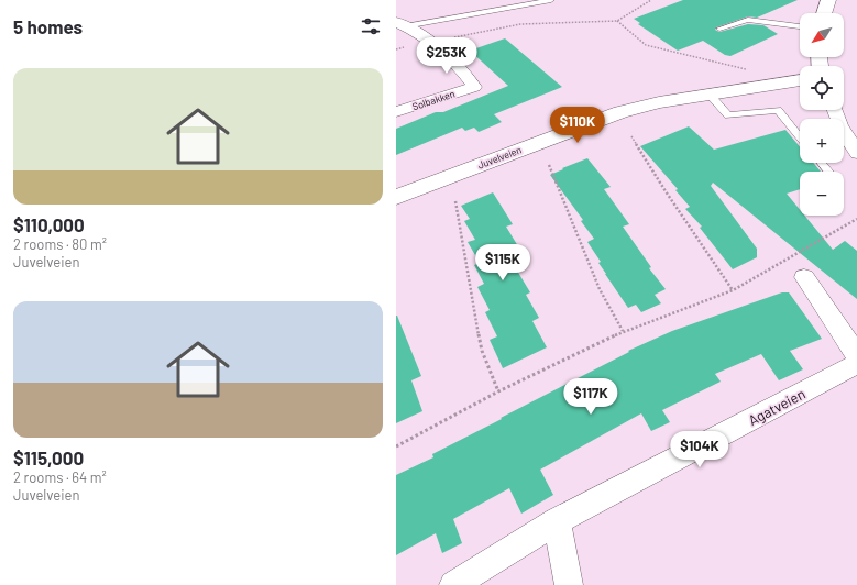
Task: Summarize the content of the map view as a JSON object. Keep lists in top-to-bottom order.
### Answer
{
  "streets": {
    "street": ["Solbakken", "Juvelveien", "Agatveien"]
  },
  "north": "bottom left",
  "page": {
    "heading": "5 homes",
    "map_buttons": ["+", "−"],
    "price": [
      "$253K",
      "$110K",
      "$115K",
      "$117K",
      "$104K"
    ],
    "list": [
      {
        "name": "$110,000",
        "note": "2 rooms · 80 m² · Juvelveien"
      },
      {
        "name": "$115,000",
        "note": "2 rooms · 64 m² · Juvelveien"
      }
    ]
  }
}
